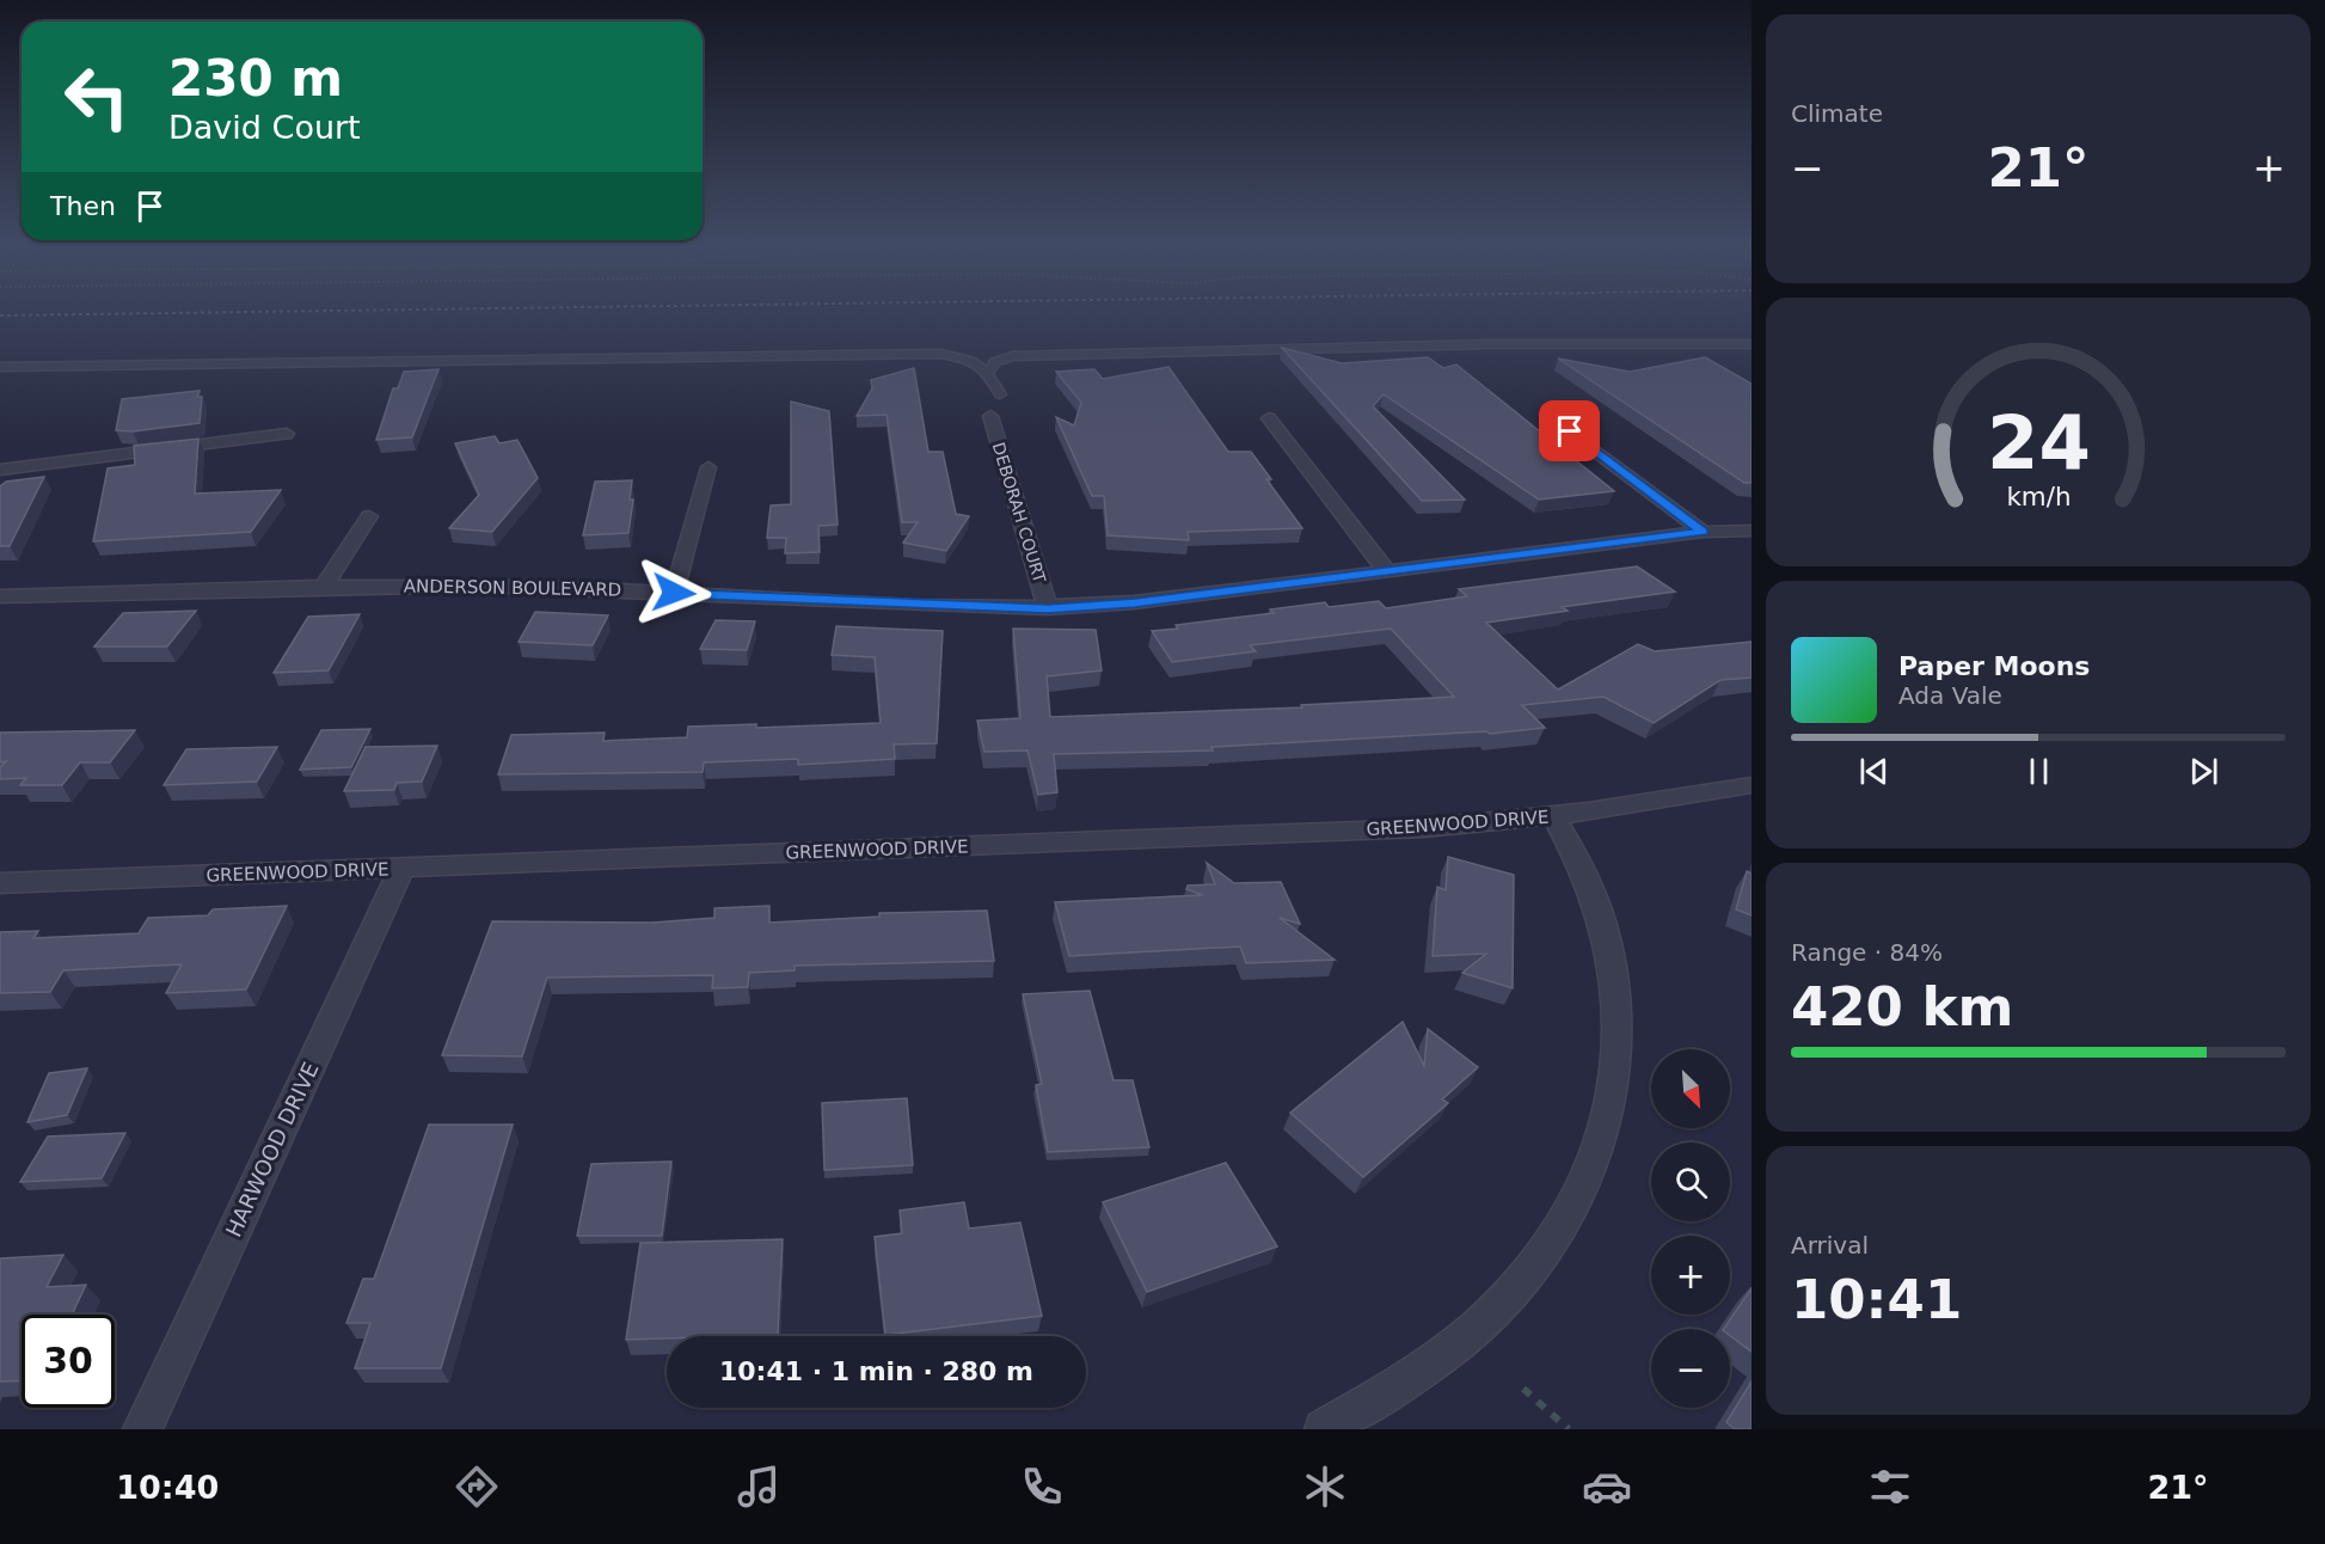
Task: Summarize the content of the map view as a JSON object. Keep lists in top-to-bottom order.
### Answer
{
  "streets": {
    "street": [
      "DEBORAH COURT",
      "ANDERSON BOULEVARD",
      "GREENWOOD DRIVE",
      "HARWOOD DRIVE"
    ]
  },
  "crossings": [
    ["DEBORAH COURT", "ANDERSON BOULEVARD"],
    ["GREENWOOD DRIVE", "HARWOOD DRIVE"]
  ],
  "north": "bottom right",
  "page": {
    "tile": [
      "Climate",
      ["Range · 84%", "420 km"],
      ["Arrival", "10:41"]
    ],
    "turn": ["230 m", "David Court"],
    "heat": ["−", "21°", "+"],
    "then": "Then",
    "song": ["Paper Moons", "Ada Vale"],
    "map_buttons": ["+", "−"],
    "limit": "30",
    "trip": "10:41 · 1 min · 280 m",
    "tabs": ["10:40", "21°"],
    "gauge": ["24", "km/h"]
  }
}
